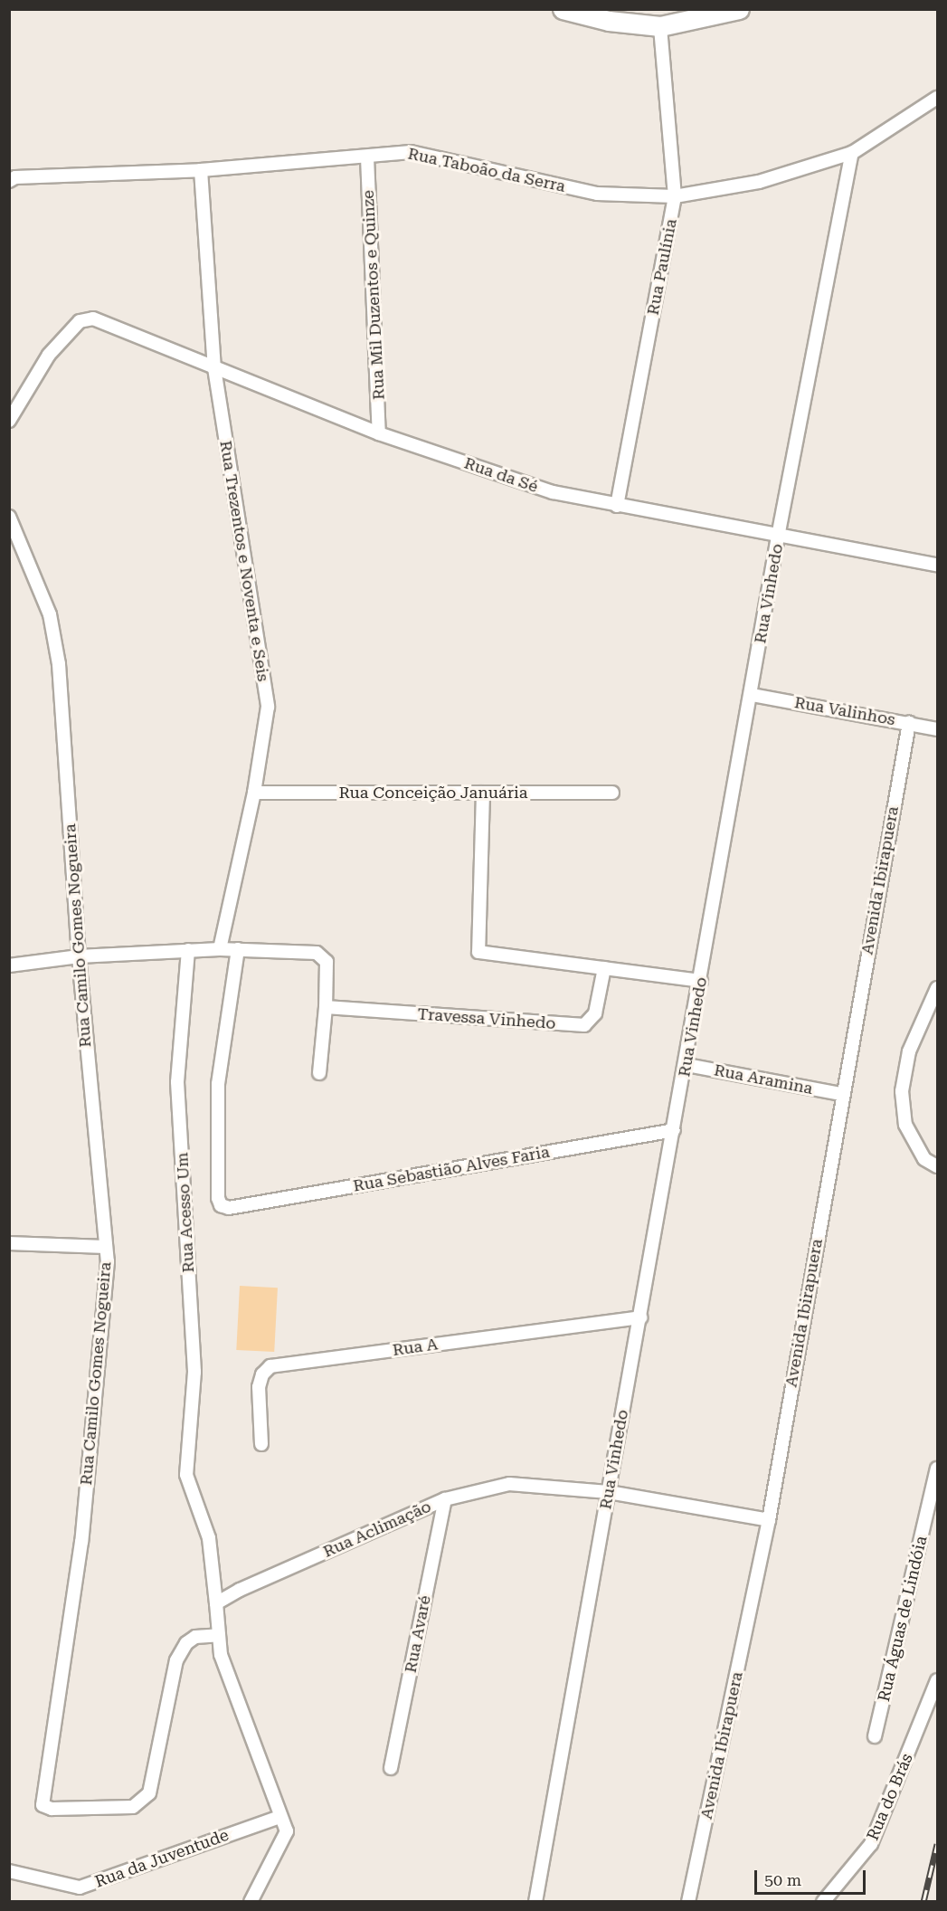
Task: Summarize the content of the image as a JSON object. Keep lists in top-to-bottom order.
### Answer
{
  "streets": {
    "street": [
      "Rua Taboão da Serra",
      "Rua Paulínia",
      "Rua Mil Duzentos e Quinze",
      "Rua da Sé",
      "Rua Trezentos e Noventa e Seis",
      "Rua Vinhedo",
      "Rua Valinhos",
      "Rua Conceição Januária",
      "Avenida Ibirapuera",
      "Rua Camilo Gomes Nogueira",
      "Travessa Vinhedo",
      "Rua Aramina",
      "Rua Sebastião Alves Faria",
      "Rua Acesso Um",
      "Rua A",
      "Rua Aclimação",
      "Rua Águas de Lindóia",
      "Rua Avaré",
      "Rua do Brás",
      "Rua da Juventude"
    ]
  },
  "crossings": [
    ["Rua Taboão da Serra", "Rua Paulínia"],
    ["Rua Taboão da Serra", "Rua Mil Duzentos e Quinze"],
    ["Rua Taboão da Serra", "Rua Trezentos e Noventa e Seis"],
    ["Rua Taboão da Serra", "Rua Vinhedo"],
    ["Rua Paulínia", "Rua da Sé"],
    ["Rua Mil Duzentos e Quinze", "Rua da Sé"],
    ["Rua da Sé", "Rua Trezentos e Noventa e Seis"],
    ["Rua da Sé", "Rua Vinhedo"],
    ["Rua Trezentos e Noventa e Seis", "Rua Conceição Januária"],
    ["Rua Vinhedo", "Rua Valinhos"],
    ["Rua Vinhedo", "Rua Aramina"],
    ["Rua Vinhedo", "Rua Sebastião Alves Faria"],
    ["Rua Vinhedo", "Rua A"],
    ["Rua Vinhedo", "Rua Aclimação"],
    ["Rua Valinhos", "Avenida Ibirapuera"],
    ["Avenida Ibirapuera", "Rua Aramina"],
    ["Avenida Ibirapuera", "Rua Aclimação"],
    ["Rua Acesso Um", "Rua Aclimação"],
    ["Rua Aclimação", "Rua Avaré"]
  ],
  "scale_bar": "50 m"
}
